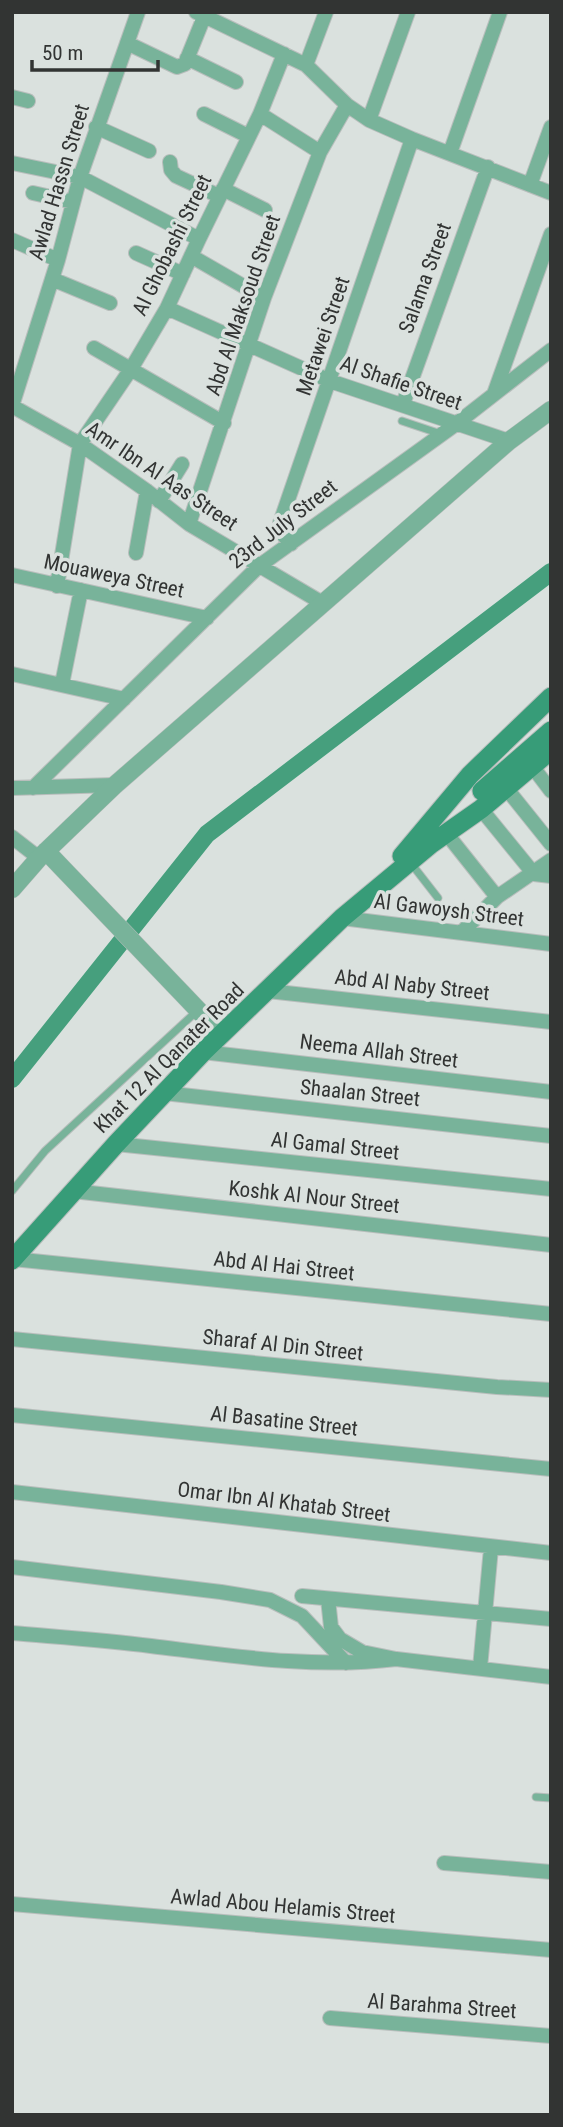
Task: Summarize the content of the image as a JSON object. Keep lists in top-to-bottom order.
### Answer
{
  "streets": {
    "main road": ["Khat 12 Al Qanater Road"],
    "street": [
      "Awlad Hassn Street",
      "Al Ghobashi Street",
      "Salama Street",
      "Abd Al Maksoud Street",
      "Metawei Street",
      "Al Shafie Street",
      "Amr Ibn Al Aas Street",
      "23rd July Street",
      "Mouaweya Street",
      "Al Gawoysh Street",
      "Abd Al Naby Street",
      "Neema Allah Street",
      "Shaalan Street",
      "Al Gamal Street",
      "Koshk Al Nour Street",
      "Abd Al Hai Street",
      "Sharaf Al Din Street",
      "Al Basatine Street",
      "Omar Ibn Al Khatab Street",
      "Awlad Abou Helamis Street",
      "Al Barahma Street"
    ]
  },
  "crossings": [
    ["Awlad Hassn Street", "Amr Ibn Al Aas Street"],
    ["Al Ghobashi Street", "Al Shafie Street"],
    ["Al Ghobashi Street", "Amr Ibn Al Aas Street"],
    ["Salama Street", "Al Shafie Street"],
    ["Abd Al Maksoud Street", "Al Shafie Street"],
    ["Abd Al Maksoud Street", "Amr Ibn Al Aas Street"],
    ["Metawei Street", "Al Shafie Street"],
    ["Metawei Street", "23rd July Street"],
    ["Al Shafie Street", "23rd July Street"],
    ["Amr Ibn Al Aas Street", "23rd July Street"],
    ["23rd July Street", "Mouaweya Street"],
    ["Al Gawoysh Street", "Khat 12 Al Qanater Road"],
    ["Abd Al Naby Street", "Khat 12 Al Qanater Road"],
    ["Neema Allah Street", "Khat 12 Al Qanater Road"],
    ["Khat 12 Al Qanater Road", "Shaalan Street"],
    ["Khat 12 Al Qanater Road", "Al Gamal Street"],
    ["Khat 12 Al Qanater Road", "Koshk Al Nour Street"],
    ["Khat 12 Al Qanater Road", "Abd Al Hai Street"]
  ],
  "scale_bar": "50 m"
}
